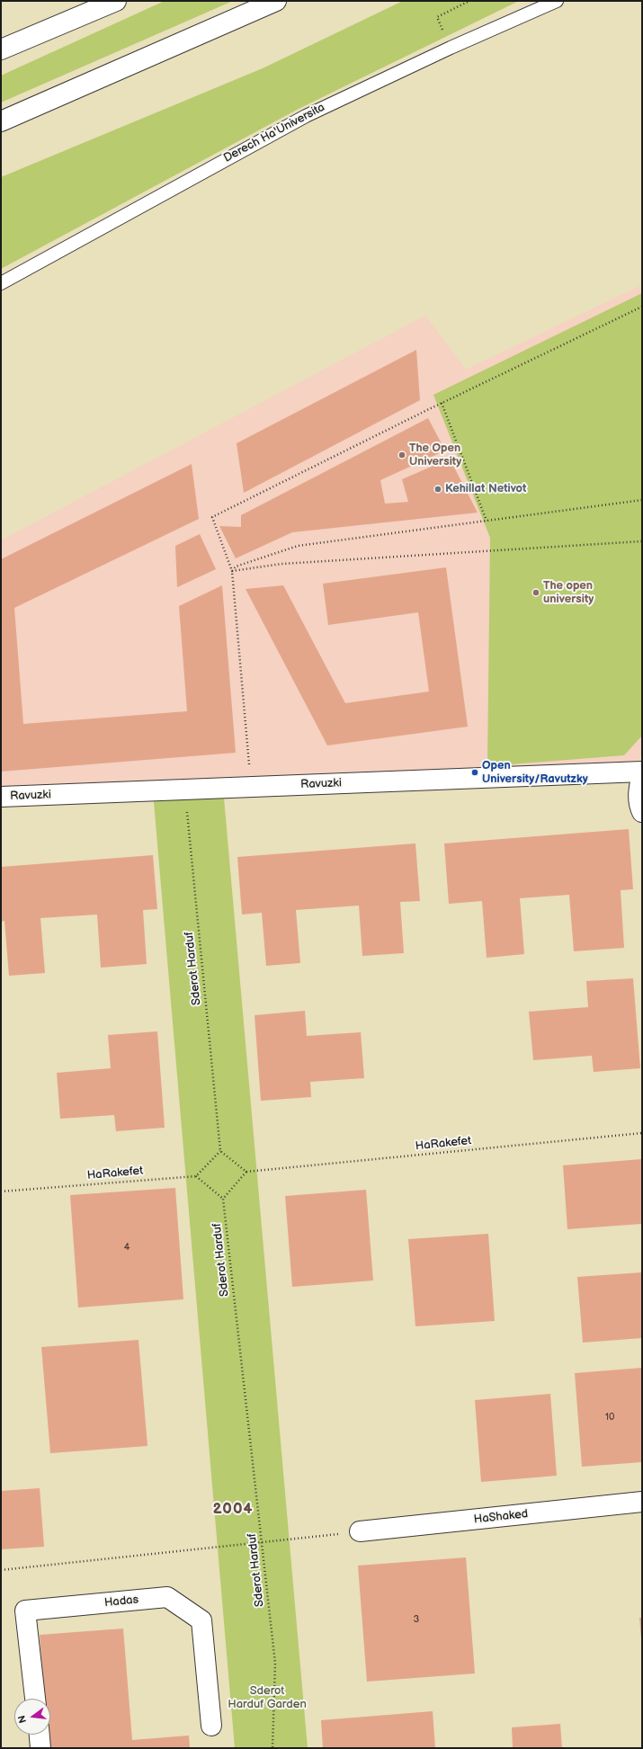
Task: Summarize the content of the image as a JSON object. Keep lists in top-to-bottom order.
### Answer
{
  "streets": {
    "main road": ["Ravuzki", "HaShaked", "Hadas"],
    "lane": ["Derech Ha'Universita"],
    "path": ["Sderot Harduf", "HaRakefet"]
  },
  "crossings": [
    ["Ravuzki", "Sderot Harduf"]
  ],
  "districts": ["2004"],
  "parks": ["Sderot Harduf Garden"],
  "places": [
    "The Open University",
    "Kehillat Netivot",
    "The open university",
    "Open University/Ravutzky"
  ],
  "house_numbers": ["4", "10", "3"],
  "north": "left"
}
